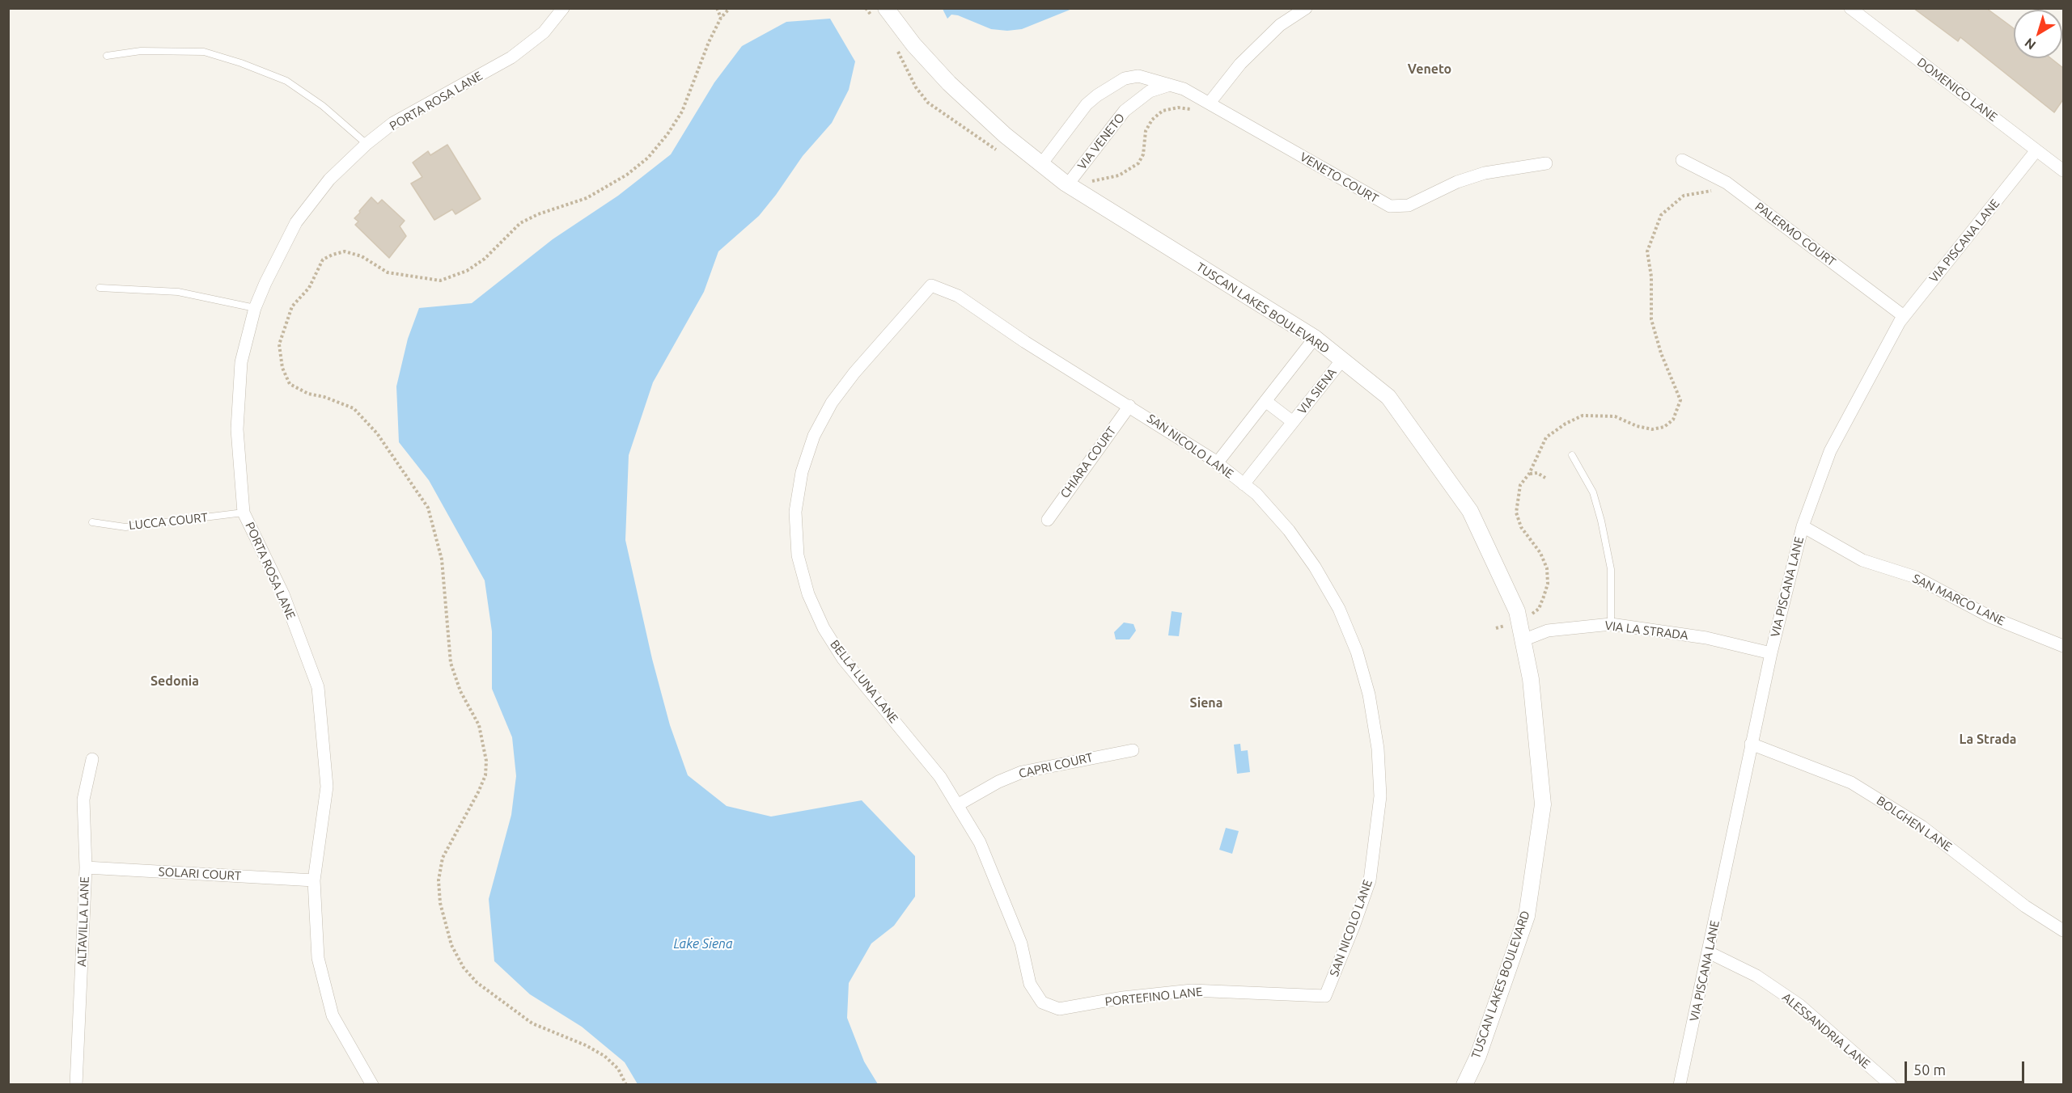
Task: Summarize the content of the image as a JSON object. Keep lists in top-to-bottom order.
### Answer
{
  "streets": {
    "street": [
      "DOMENICO LANE",
      "PORTA ROSA LANE",
      "VIA VENETO",
      "VENETO COURT",
      "PALERMO COURT",
      "VIA PISCANA LANE",
      "TUSCAN LAKES BOULEVARD",
      "VIA SIENA",
      "SAN NICOLO LANE",
      "CHIARA COURT",
      "SAN MARCO LANE",
      "VIA LA STRADA",
      "BELLA LUNA LANE",
      "CAPRI COURT",
      "BOLGHEN LANE",
      "SOLARI COURT",
      "ALTAVILLA LANE",
      "PORTEFINO LANE",
      "ALESSANDRIA LANE"
    ],
    "lane": ["LUCCA COURT"]
  },
  "crossings": [
    ["DOMENICO LANE", "VIA PISCANA LANE"],
    ["PORTA ROSA LANE", "LUCCA COURT"],
    ["PORTA ROSA LANE", "SOLARI COURT"],
    ["VIA VENETO", "VENETO COURT"],
    ["VIA VENETO", "TUSCAN LAKES BOULEVARD"],
    ["PALERMO COURT", "VIA PISCANA LANE"],
    ["VIA PISCANA LANE", "SAN MARCO LANE"],
    ["VIA PISCANA LANE", "VIA LA STRADA"],
    ["VIA PISCANA LANE", "BOLGHEN LANE"],
    ["VIA PISCANA LANE", "ALESSANDRIA LANE"],
    ["TUSCAN LAKES BOULEVARD", "VIA SIENA"],
    ["TUSCAN LAKES BOULEVARD", "VIA LA STRADA"],
    ["VIA SIENA", "SAN NICOLO LANE"],
    ["SAN NICOLO LANE", "CHIARA COURT"],
    ["SAN NICOLO LANE", "BELLA LUNA LANE"],
    ["SAN NICOLO LANE", "PORTEFINO LANE"],
    ["BELLA LUNA LANE", "CAPRI COURT"],
    ["BELLA LUNA LANE", "PORTEFINO LANE"],
    ["SOLARI COURT", "ALTAVILLA LANE"]
  ],
  "districts": [
    "Veneto",
    "Sedonia",
    "Siena",
    "La Strada"
  ],
  "water": ["Lake Siena"],
  "scale_bar": "50 m",
  "north": "bottom left"
}
